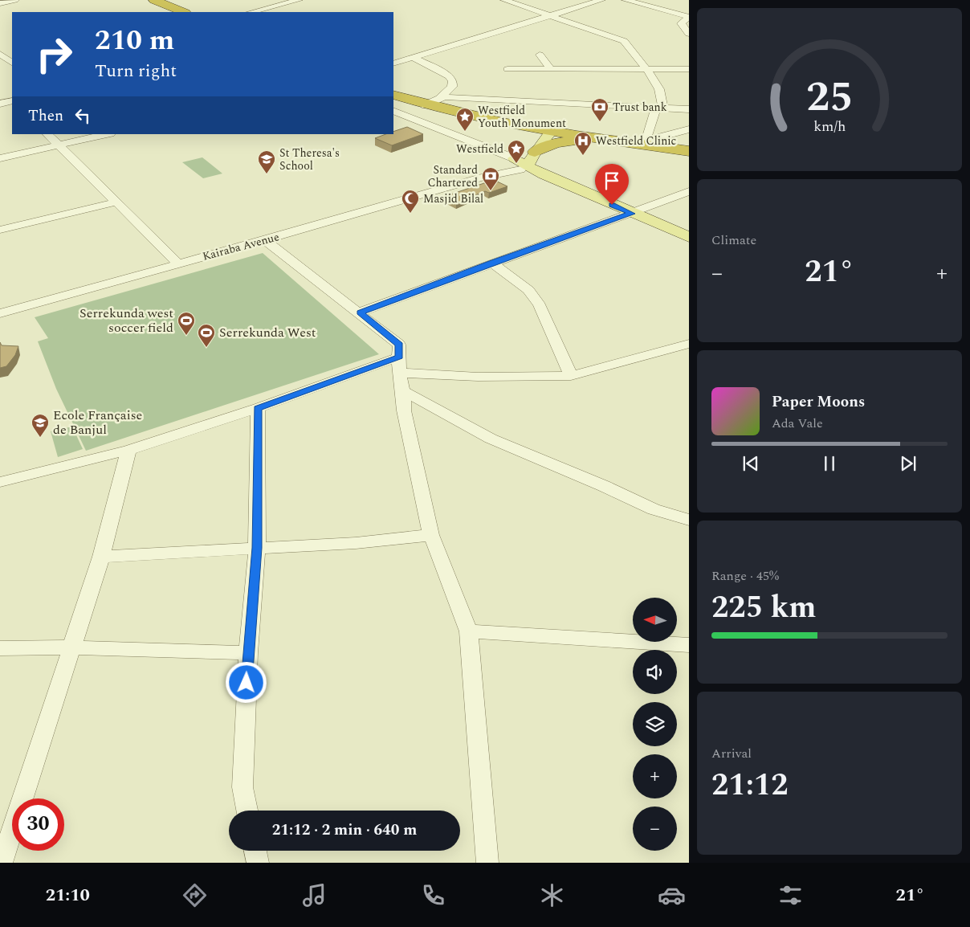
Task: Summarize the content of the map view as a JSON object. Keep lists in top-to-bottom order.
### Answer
{
  "streets": {
    "main road": ["Kairaba Avenue"]
  },
  "places": {
    "bank": ["Trust bank", "Standard Chartered"],
    "place": ["Westfield Youth Monument", "Westfield"],
    "hospital": ["Westfield Clinic"],
    "school or university": ["St Theresa's School", "Ecole Française de Banjul"],
    "mosque": ["Masjid Bilal"],
    "sports": ["Serrekunda west soccer field", "Serrekunda West"]
  },
  "north": "left",
  "page": {
    "turn": ["210 m", "Turn right"],
    "then": "Then",
    "tile": [
      "Climate",
      ["Range · 45%", "225 km"],
      ["Arrival", "21:12"]
    ],
    "heat": ["−", "21°", "+"],
    "song": ["Paper Moons", "Ada Vale"],
    "map_buttons": ["+", "−"],
    "limit": "30",
    "trip": "21:12 · 2 min · 640 m",
    "tabs": ["21:10", "21°"],
    "gauge": ["25", "km/h"]
  }
}
